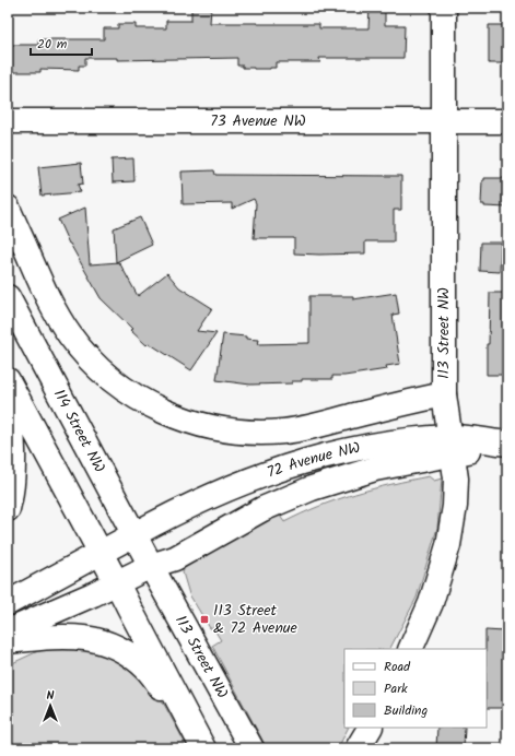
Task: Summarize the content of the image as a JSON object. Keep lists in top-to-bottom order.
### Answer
{
  "streets": {
    "street": [
      "73 Avenue NW",
      "113 Street NW",
      "114 Street NW",
      "72 Avenue NW"
    ]
  },
  "crossings": [
    ["73 Avenue NW", "113 Street NW"],
    ["113 Street NW", "114 Street NW"],
    ["113 Street NW", "72 Avenue NW"],
    ["114 Street NW", "72 Avenue NW"]
  ],
  "places": {
    "transit": ["113 Street & 72 Avenue"]
  },
  "legend": ["Road", "Park", "Building"],
  "scale_bar": "20 m",
  "north": "top"
}
